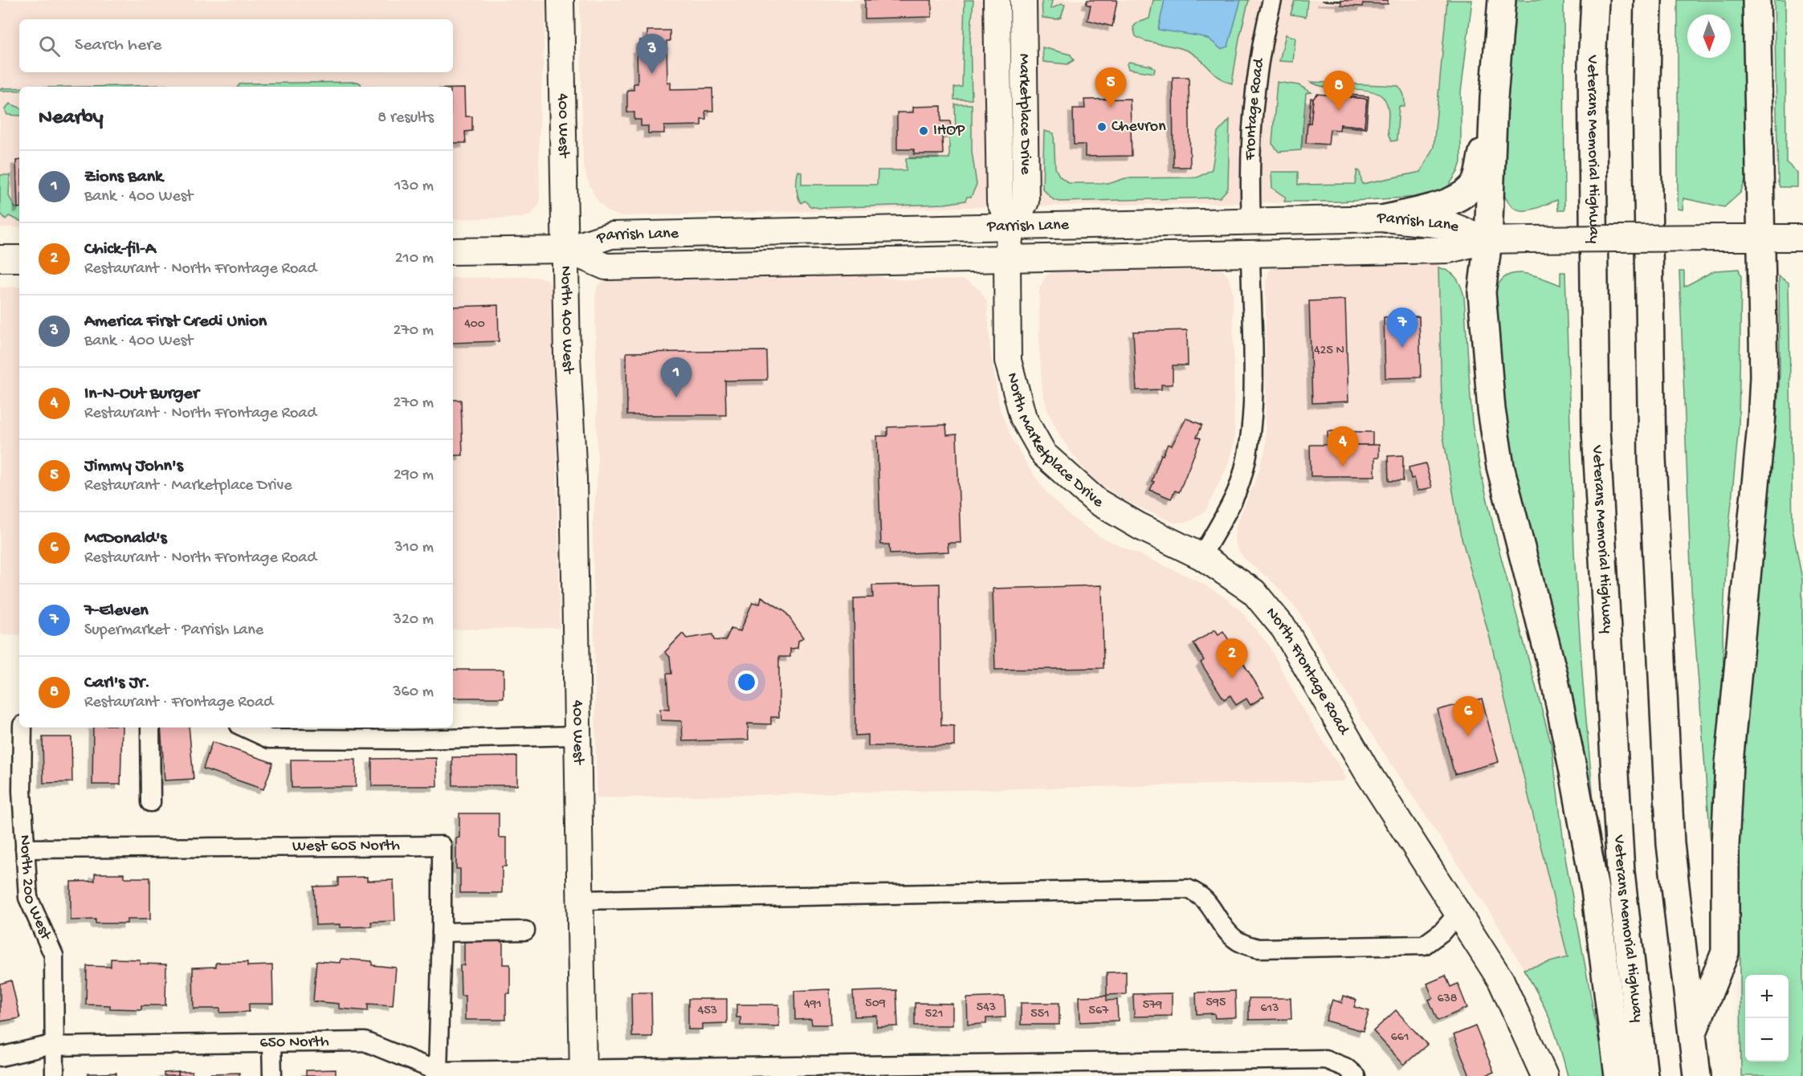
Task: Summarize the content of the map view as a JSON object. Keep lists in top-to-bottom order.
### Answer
{
  "streets": {
    "highway": ["Veterans Memorial Highway"],
    "main road": [
      "Marketplace Drive",
      "400 West",
      "Parrish Lane",
      "North 400 West",
      "North Marketplace Drive",
      "North Frontage Road"
    ],
    "street": [
      "Frontage Road",
      "West 605 North",
      "North 200 West",
      "650 North"
    ]
  },
  "crossings": [
    ["Frontage Road", "Parrish Lane"],
    ["Marketplace Drive", "Parrish Lane"],
    ["Marketplace Drive", "North Marketplace Drive"],
    ["400 West", "Parrish Lane"],
    ["400 West", "North 400 West"],
    ["400 West", "650 North"],
    ["Parrish Lane", "North 400 West"],
    ["Parrish Lane", "North Marketplace Drive"],
    ["North Marketplace Drive", "North Frontage Road"],
    ["West 605 North", "North 200 West"],
    ["West 605 North", "650 North"],
    ["North 200 West", "650 North"]
  ],
  "places": ["Chevron", "IHOP"],
  "house_numbers": [
    "400",
    "425 N",
    "638",
    "595",
    "509",
    "491",
    "579",
    "543",
    "613",
    "453",
    "567",
    "521",
    "551",
    "661"
  ],
  "north": "bottom",
  "page": {
    "search": "Search here",
    "pins": [
      "3",
      "5",
      "8",
      "7",
      "1",
      "4",
      "2",
      "6"
    ],
    "heading": ["Nearby", "8 results"],
    "list": [
      {
        "mark": "1",
        "name": "Zions Bank",
        "note": "Bank · 400 West",
        "value": "130 m"
      },
      {
        "mark": "2",
        "name": "Chick-fil-A",
        "note": "Restaurant · North Frontage Road",
        "value": "210 m"
      },
      {
        "mark": "3",
        "name": "America First Credi Union",
        "note": "Bank · 400 West",
        "value": "270 m"
      },
      {
        "mark": "4",
        "name": "In-N-Out Burger",
        "note": "Restaurant · North Frontage Road",
        "value": "270 m"
      },
      {
        "mark": "5",
        "name": "Jimmy John's",
        "note": "Restaurant · Marketplace Drive",
        "value": "290 m"
      },
      {
        "mark": "6",
        "name": "McDonald's",
        "note": "Restaurant · North Frontage Road",
        "value": "310 m"
      },
      {
        "mark": "7",
        "name": "7-Eleven",
        "note": "Supermarket · Parrish Lane",
        "value": "320 m"
      },
      {
        "mark": "8",
        "name": "Carl's Jr.",
        "note": "Restaurant · Frontage Road",
        "value": "360 m"
      }
    ],
    "map_buttons": ["+", "−"]
  }
}
